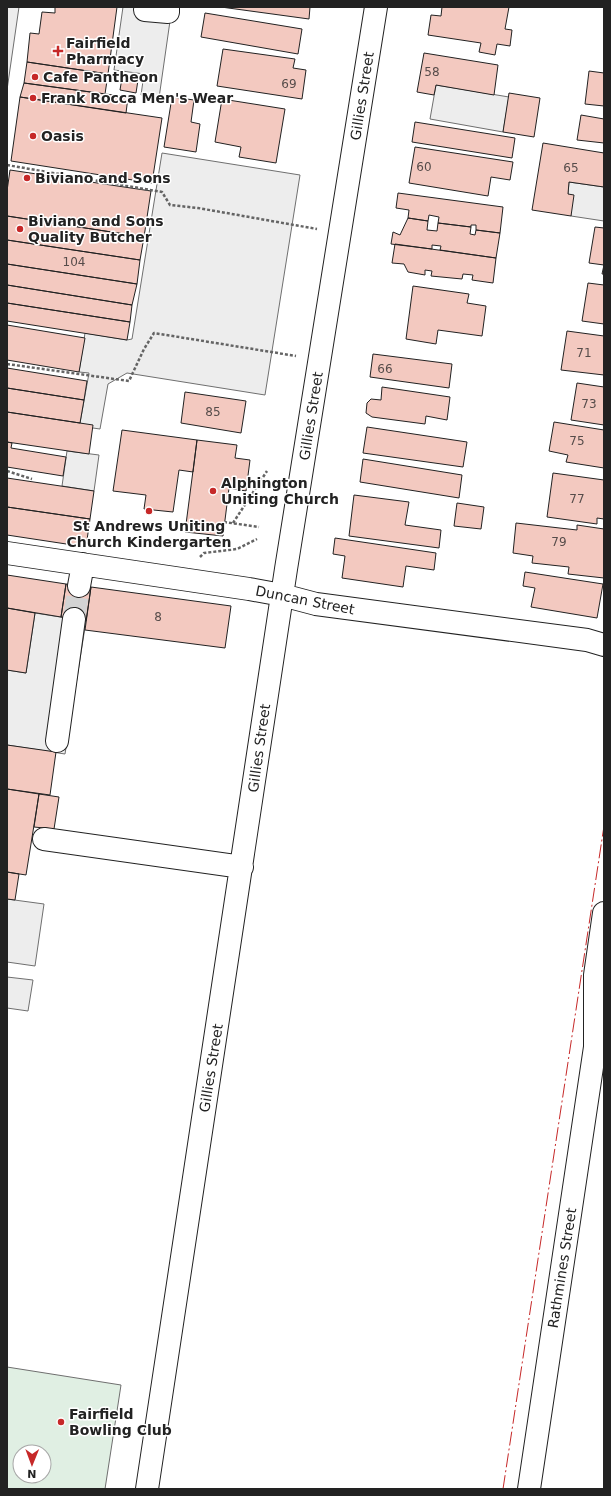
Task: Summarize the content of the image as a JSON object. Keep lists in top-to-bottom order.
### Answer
{
  "streets": {
    "street": ["Gillies Street", "Duncan Street", "Rathmines Street"]
  },
  "crossings": [
    ["Gillies Street", "Duncan Street"]
  ],
  "places": {
    "health": ["Fairfield Pharmacy"],
    "other": [
      "Cafe Pantheon",
      "Frank Rocca Men's Wear",
      "Oasis",
      "Biviano and Sons",
      "Biviano and Sons Quality Butcher",
      "Alphington Uniting Church",
      "St Andrews Uniting Church Kindergarten",
      "Fairfield Bowling Club"
    ]
  },
  "house_numbers": [
    "58",
    "69",
    "60",
    "65",
    "104",
    "71",
    "66",
    "73",
    "85",
    "75",
    "77",
    "79",
    "8"
  ],
  "north": "bottom"
}
